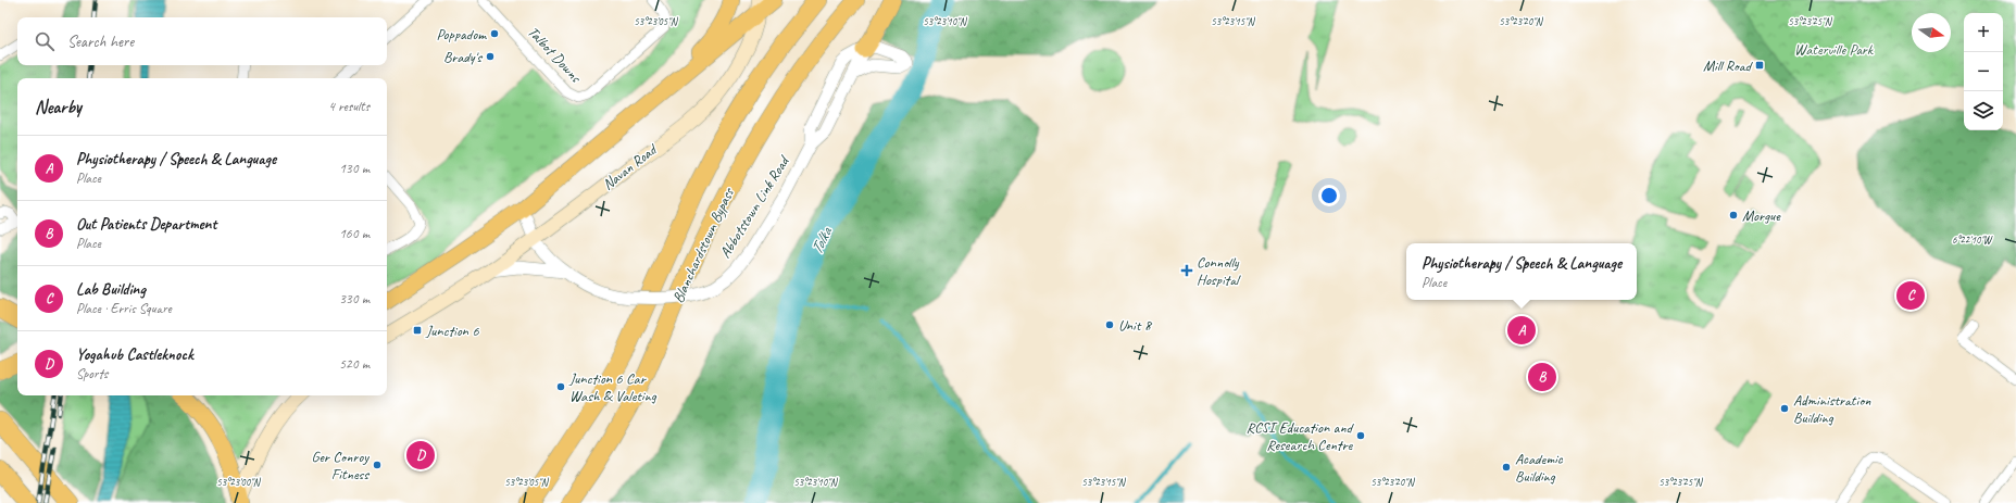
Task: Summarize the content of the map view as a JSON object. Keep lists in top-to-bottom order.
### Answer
{
  "streets": {
    "highway": ["Blanchardstown Bypass"],
    "main road": ["Navan Road"],
    "street": ["Talbot Downs", "Abbotstown Link Road"]
  },
  "crossings": [
    ["Navan Road", "Abbotstown Link Road"]
  ],
  "water": ["Tolka"],
  "parks": ["Waterville Park"],
  "places": {
    "other": [
      "Poppadom",
      "Brady's",
      "Morgue",
      "Unit 8",
      "Junction 6 Car Wash & Valeting",
      "Administration Building",
      "RCSI Education and Research Centre",
      "Ger Conroy Fitness",
      "Academic Building"
    ],
    "transit": ["Mill Road", "Junction 6"],
    "health": ["Connolly Hospital"]
  },
  "north": "right",
  "page": {
    "map_buttons": ["+", "−"],
    "search": "Search here",
    "heading": ["Nearby", "4 results"],
    "list": [
      {
        "mark": "A",
        "name": "Physiotherapy / Speech & Language",
        "note": "Place",
        "value": "130 m"
      },
      {
        "mark": "B",
        "name": "Out Patients Department",
        "note": "Place",
        "value": "160 m"
      },
      {
        "mark": "C",
        "name": "Lab Building",
        "note": "Place · Erris Square",
        "value": "330 m"
      },
      {
        "mark": "D",
        "name": "Yogahub Castleknock",
        "note": "Sports",
        "value": "520 m"
      }
    ],
    "popup": ["Physiotherapy / Speech & Language", "Place"],
    "pins": [
      "C",
      "A",
      "B",
      "D"
    ]
  },
  "coordinates": [
    "53°23'05\"N",
    "53°23'10\"N",
    "53°23'15\"N",
    "53°23'20\"N",
    "53°23'25\"N",
    "6°22'10\"W",
    "53°23'00\"N"
  ]
}
